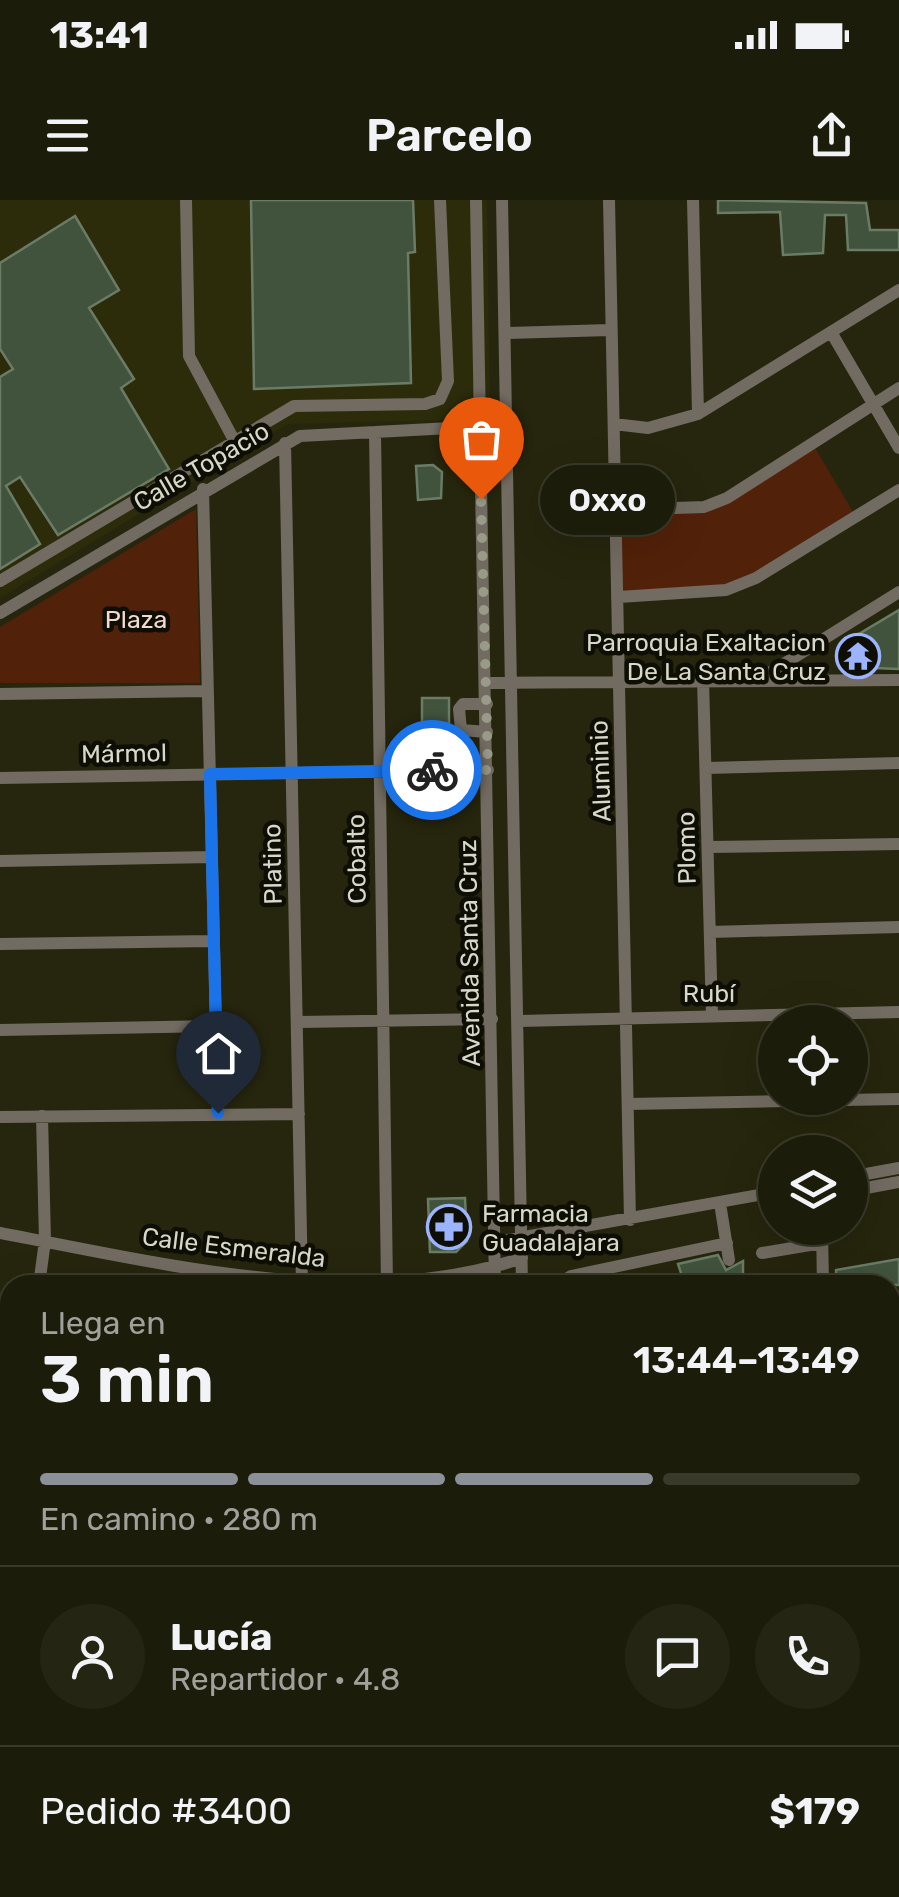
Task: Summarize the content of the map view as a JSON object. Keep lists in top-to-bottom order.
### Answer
{
  "streets": {
    "street": [
      "Calle Topacio",
      "Mármol",
      "Aluminio",
      "Plomo",
      "Cobalto",
      "Platino",
      "Avenida Santa Cruz",
      "Rubí",
      "Calle Esmeralda"
    ]
  },
  "crossings": [
    ["Calle Topacio", "Cobalto"],
    ["Calle Topacio", "Platino"],
    ["Calle Topacio", "Avenida Santa Cruz"],
    ["Mármol", "Cobalto"],
    ["Mármol", "Platino"],
    ["Mármol", "Avenida Santa Cruz"],
    ["Aluminio", "Rubí"],
    ["Plomo", "Rubí"],
    ["Avenida Santa Cruz", "Rubí"],
    ["Avenida Santa Cruz", "Calle Esmeralda"]
  ],
  "parks": ["Plaza"],
  "places": {
    "other": ["Oxxo"],
    "temple": ["Parroquia Exaltacion De La Santa Cruz"],
    "pharmacy": ["Farmacia Guadalajara"]
  },
  "page": {
    "status": "13:41",
    "header": "Parcelo",
    "bubble": "Oxxo",
    "heading": ["3 min", "Llega en", "13:44–13:49"],
    "panel": [
      "Lucía",
      "Repartidor · 4.8",
      "Pedido #3400",
      "$179"
    ],
    "bar": "En camino · 280 m"
  }
}
